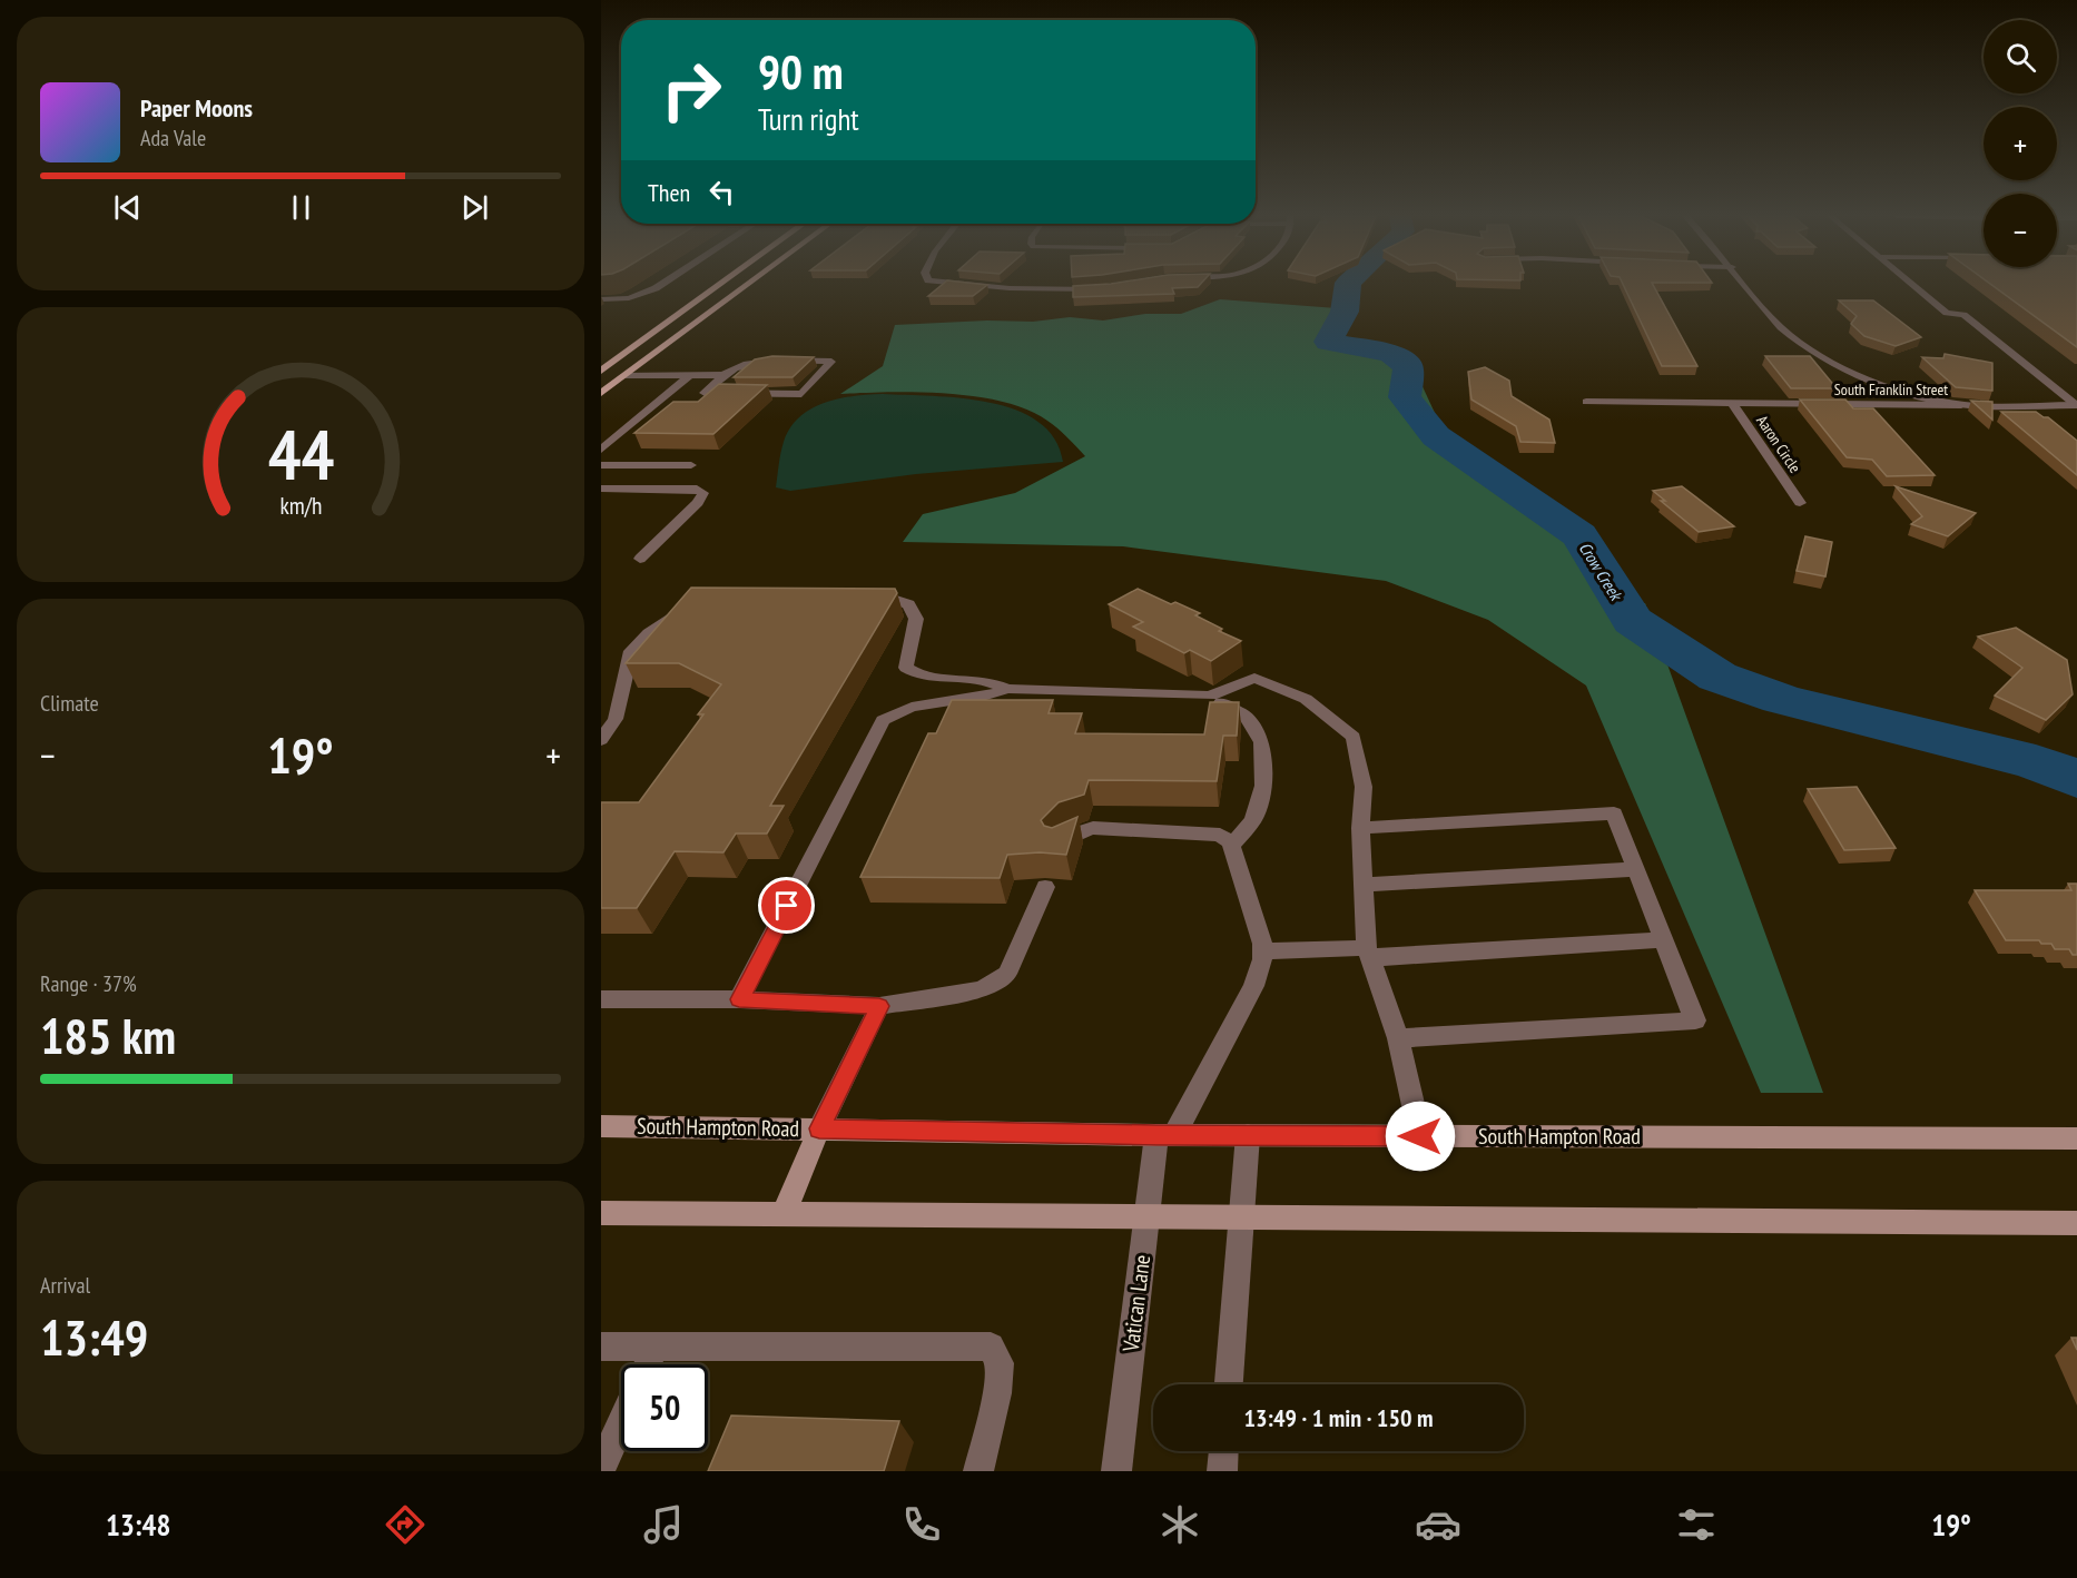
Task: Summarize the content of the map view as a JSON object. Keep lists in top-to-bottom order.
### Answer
{
  "streets": {
    "main road": ["South Hampton Road"],
    "street": ["South Franklin Street", "Aaron Circle", "Vatican Lane"]
  },
  "crossings": [
    ["South Franklin Street", "Aaron Circle"],
    ["South Hampton Road", "Vatican Lane"]
  ],
  "water": ["Crow Creek"],
  "page": {
    "map_buttons": ["+", "−"],
    "turn": ["90 m", "Turn right"],
    "song": ["Paper Moons", "Ada Vale"],
    "then": "Then",
    "tile": [
      "Climate",
      ["Range · 37%", "185 km"],
      ["Arrival", "13:49"]
    ],
    "heat": ["−", "19°", "+"],
    "limit": "50",
    "trip": "13:49 · 1 min · 150 m",
    "tabs": ["13:48", "19°"],
    "gauge": ["44", "km/h"]
  }
}
